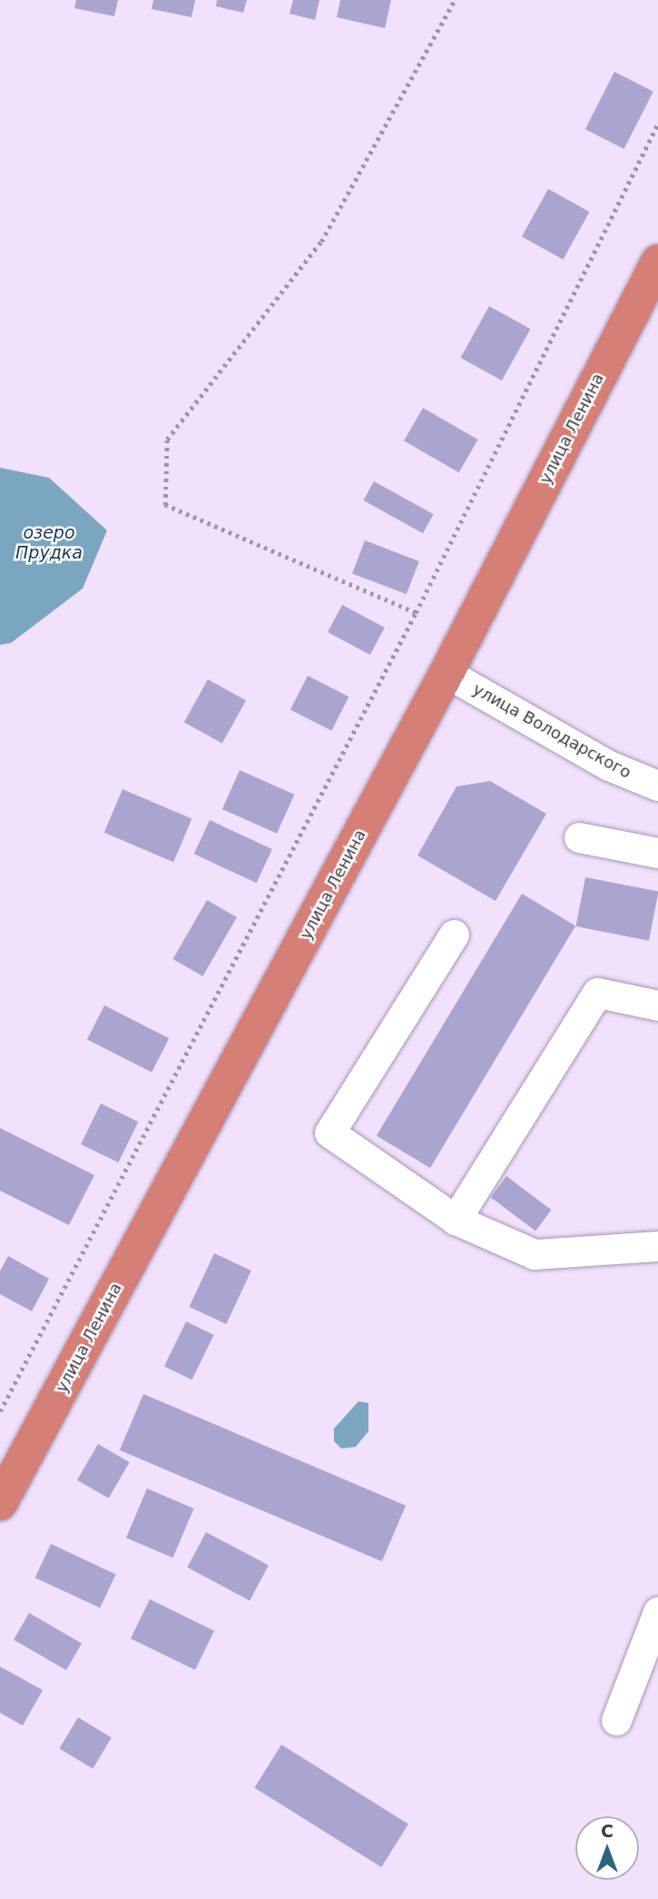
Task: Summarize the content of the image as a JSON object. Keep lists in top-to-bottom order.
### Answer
{
  "streets": {
    "highway": ["улица Ленина"],
    "street": ["улица Володарского"]
  },
  "crossings": [
    ["улица Ленина", "улица Володарского"]
  ],
  "water": ["озеро Прудка"],
  "north": "top"
}
